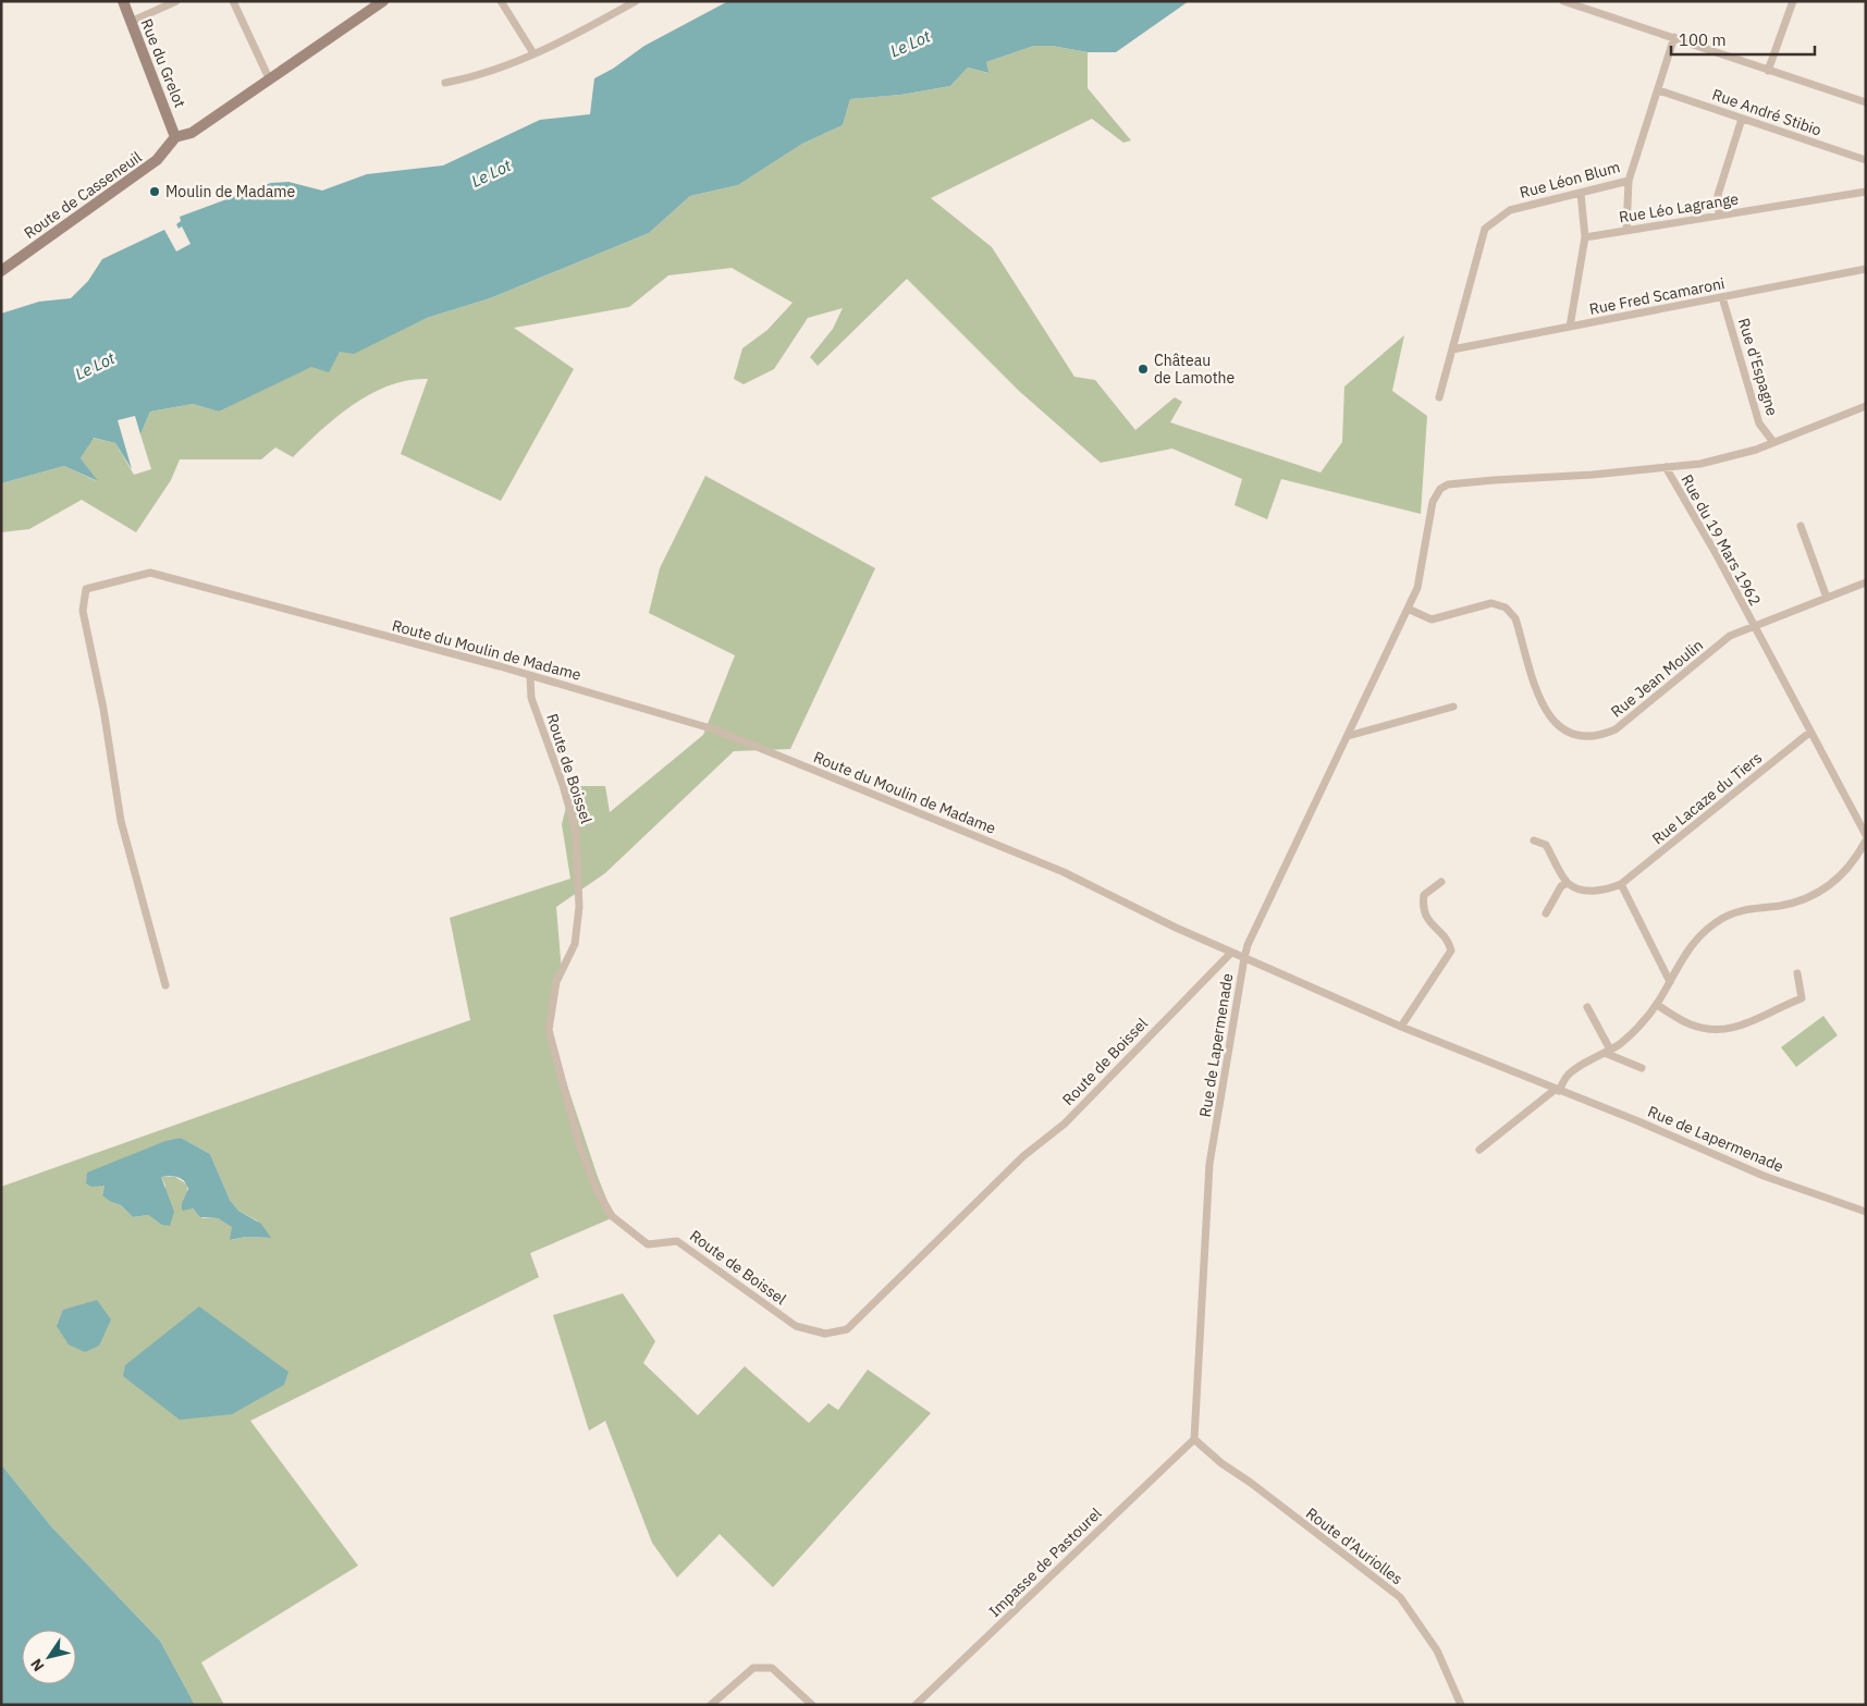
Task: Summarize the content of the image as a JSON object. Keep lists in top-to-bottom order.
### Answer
{
  "streets": {
    "main road": ["Rue du Grelot", "Route de Casseneuil"],
    "street": [
      "Rue André Stibio",
      "Rue Léon Blum",
      "Rue Léo Lagrange",
      "Rue Fred Scamaroni",
      "Rue d'Espagne",
      "Rue du 19 Mars 1962",
      "Route du Moulin de Madame",
      "Rue Jean Moulin",
      "Route de Boissel",
      "Rue Lacaze du Tiers",
      "Rue de Lapermenade",
      "Route d'Auriolles",
      "Impasse de Pastourel"
    ]
  },
  "crossings": [
    ["Rue du Grelot", "Route de Casseneuil"],
    ["Rue André Stibio", "Rue Léon Blum"],
    ["Rue Léon Blum", "Rue Fred Scamaroni"],
    ["Rue Fred Scamaroni", "Rue d'Espagne"],
    ["Rue du 19 Mars 1962", "Rue Jean Moulin"],
    ["Route du Moulin de Madame", "Route de Boissel"],
    ["Route du Moulin de Madame", "Rue de Lapermenade"],
    ["Rue de Lapermenade", "Route d'Auriolles"],
    ["Rue de Lapermenade", "Impasse de Pastourel"],
    ["Route d'Auriolles", "Impasse de Pastourel"]
  ],
  "water": ["Le Lot"],
  "places": ["Moulin de Madame", "Château de Lamothe"],
  "scale_bar": "100 m",
  "north": "bottom left"
}
